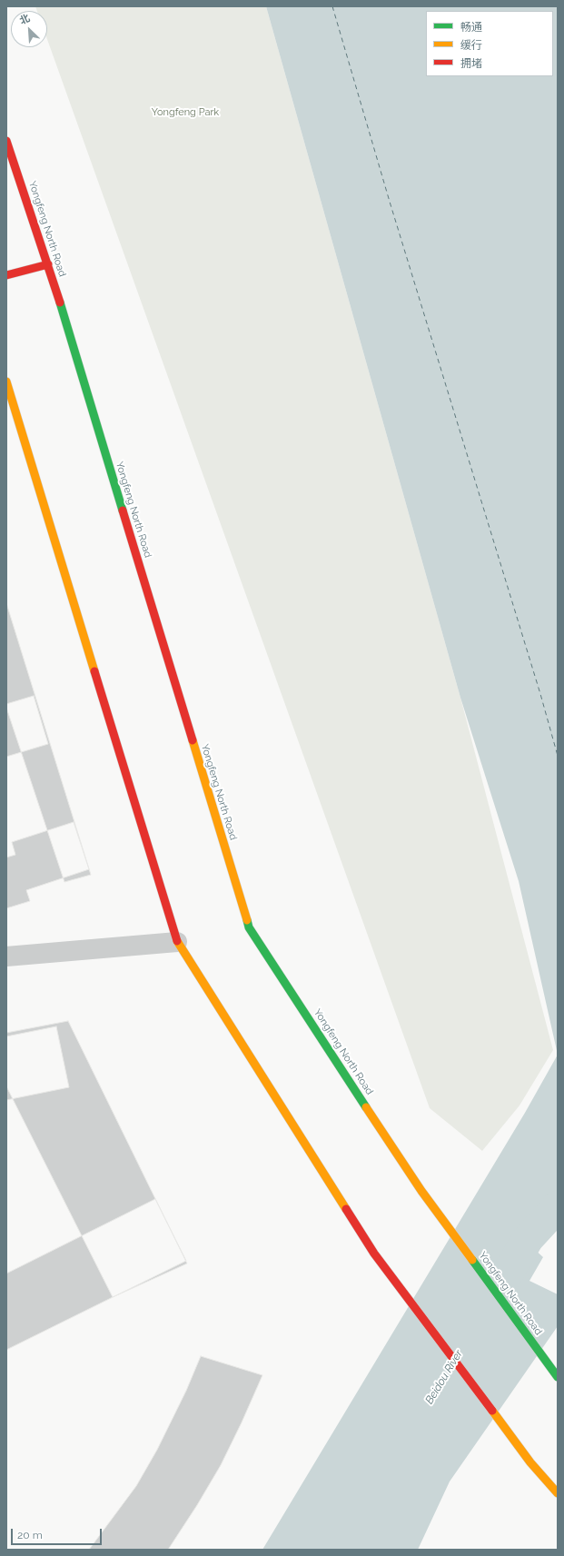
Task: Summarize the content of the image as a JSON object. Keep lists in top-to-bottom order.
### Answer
{
  "streets": {
    "main road": ["Yongfeng North Road"]
  },
  "water": ["Beidou River"],
  "parks": ["Yongfeng Park"],
  "legend": ["畅通", "缓行", "拥堵"],
  "scale_bar": "20 m",
  "north": "top left"
}
